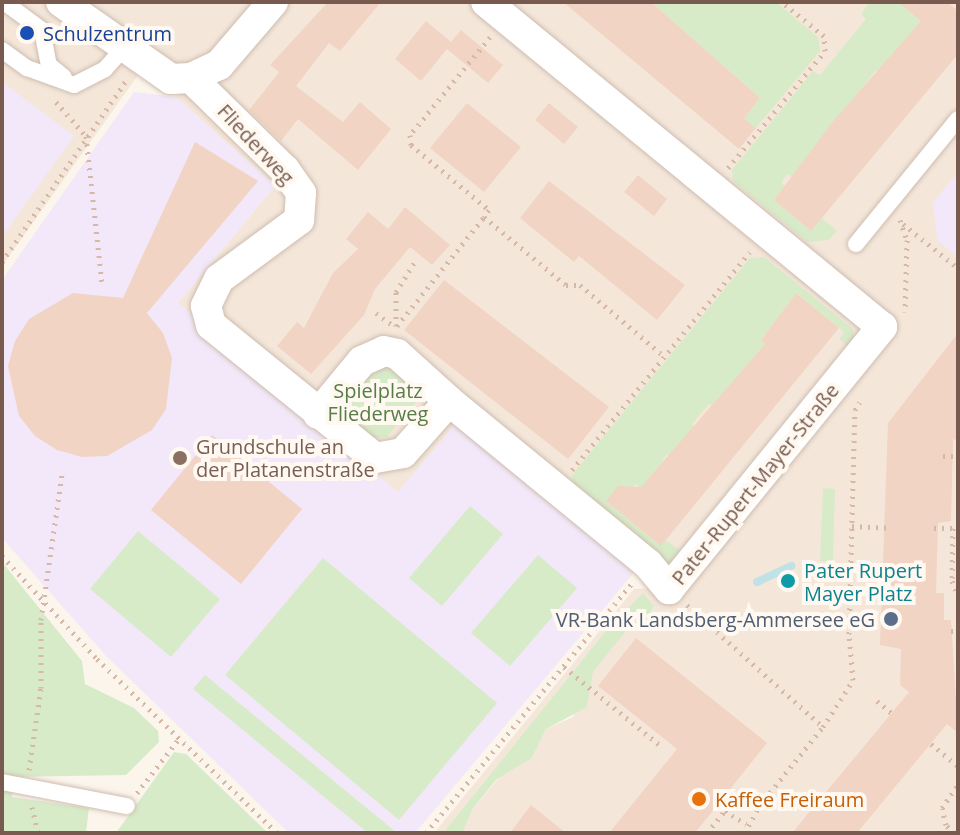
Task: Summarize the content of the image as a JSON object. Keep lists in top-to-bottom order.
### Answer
{
  "streets": {
    "street": ["Fliederweg", "Pater-Rupert-Mayer-Straße"]
  },
  "parks": ["Spielplatz Fliederweg"],
  "places": [
    "Schulzentrum",
    "Grundschule an der Platanenstraße",
    "Pater Rupert Mayer Platz",
    "VR-Bank Landsberg-Ammersee eG",
    "Kaffee Freiraum"
  ]
}
